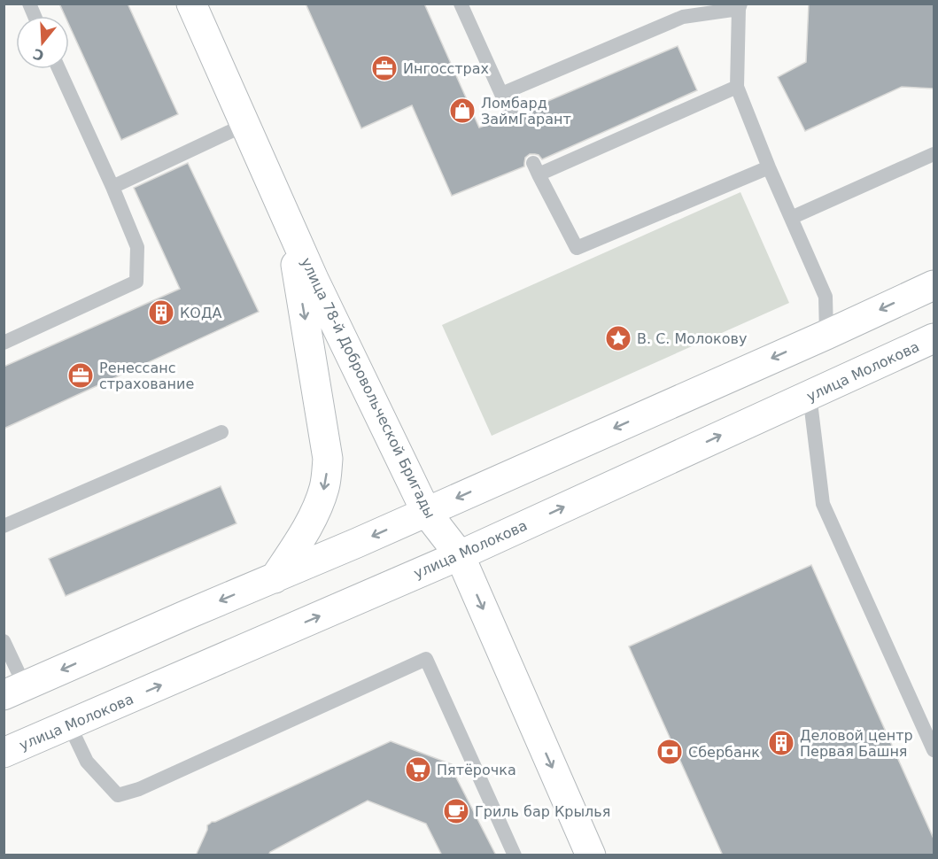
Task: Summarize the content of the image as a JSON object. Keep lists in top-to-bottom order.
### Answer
{
  "streets": {
    "main road": ["улица Молокова", "улица 78-й Добровольческой Бригады"]
  },
  "crossings": [
    ["улица Молокова", "улица 78-й Добровольческой Бригады"]
  ],
  "places": {
    "office": ["Ингосстрах", "Ренессанс страхование"],
    "shop": ["Ломбард ЗаймГарант"],
    "building": ["КОДА", "Деловой центр Первая Башня"],
    "place": ["В. С. Молокову"],
    "bank": ["Сбербанк"],
    "supermarket": ["Пятёрочка"],
    "cafe": ["Гриль бар Крылья"]
  },
  "north": "bottom"
}
